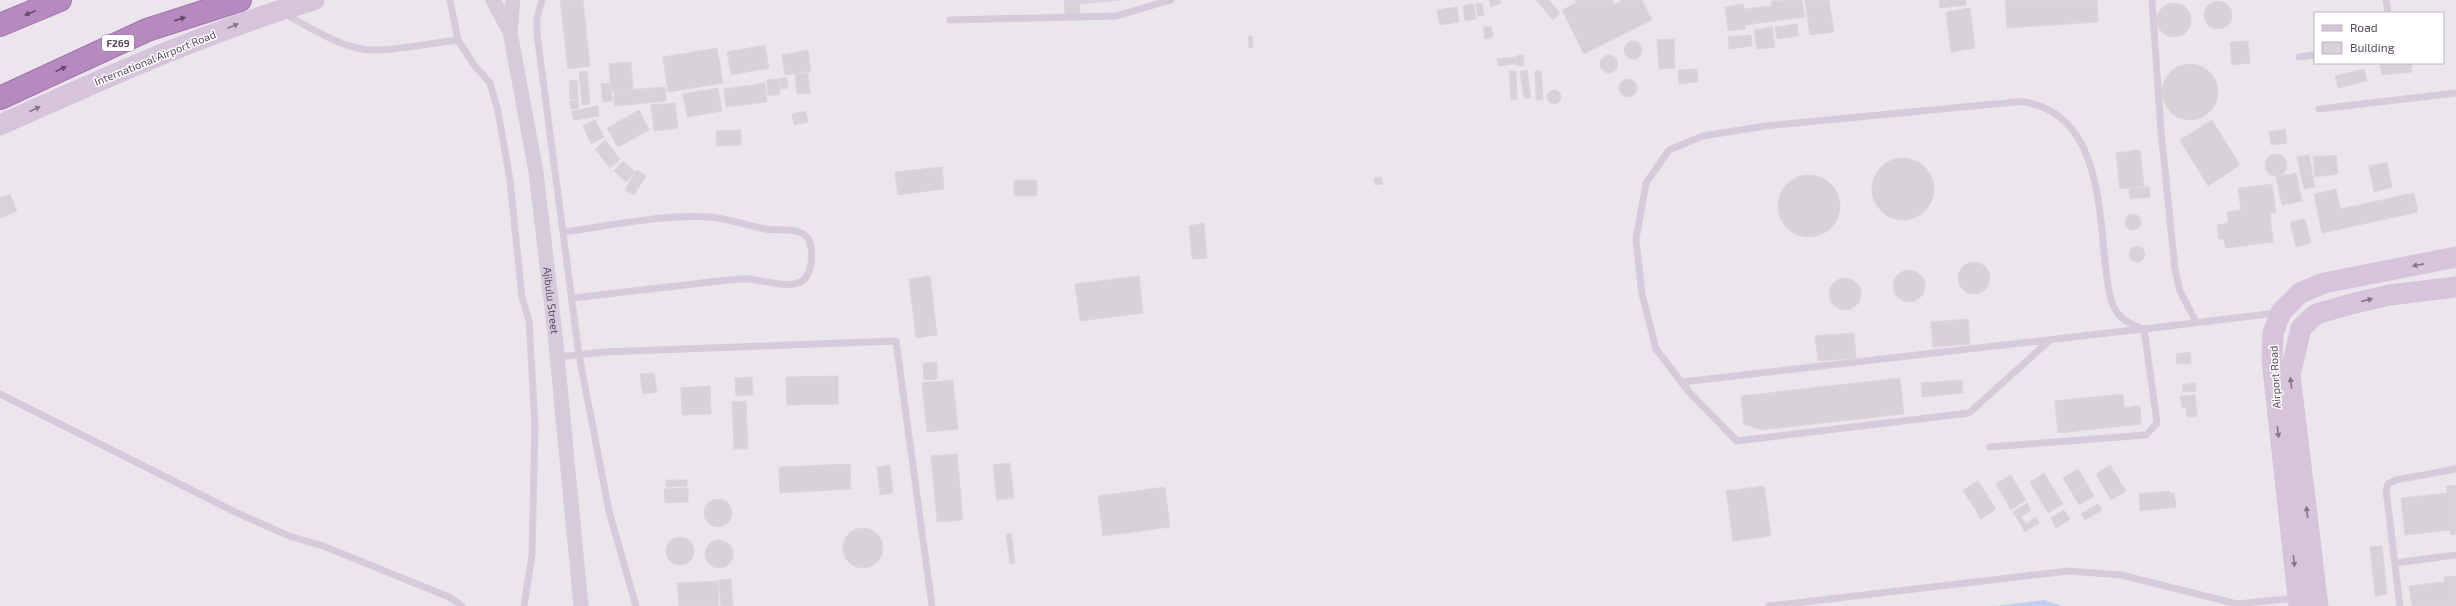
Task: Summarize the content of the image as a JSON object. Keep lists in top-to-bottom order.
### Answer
{
  "streets": {
    "highway": ["F269"],
    "main road": ["International Airport Road", "Airport Road"],
    "street": ["Ajibulu Street"]
  },
  "one_way": ["International Airport Road"],
  "legend": ["Road", "Building"]
}
